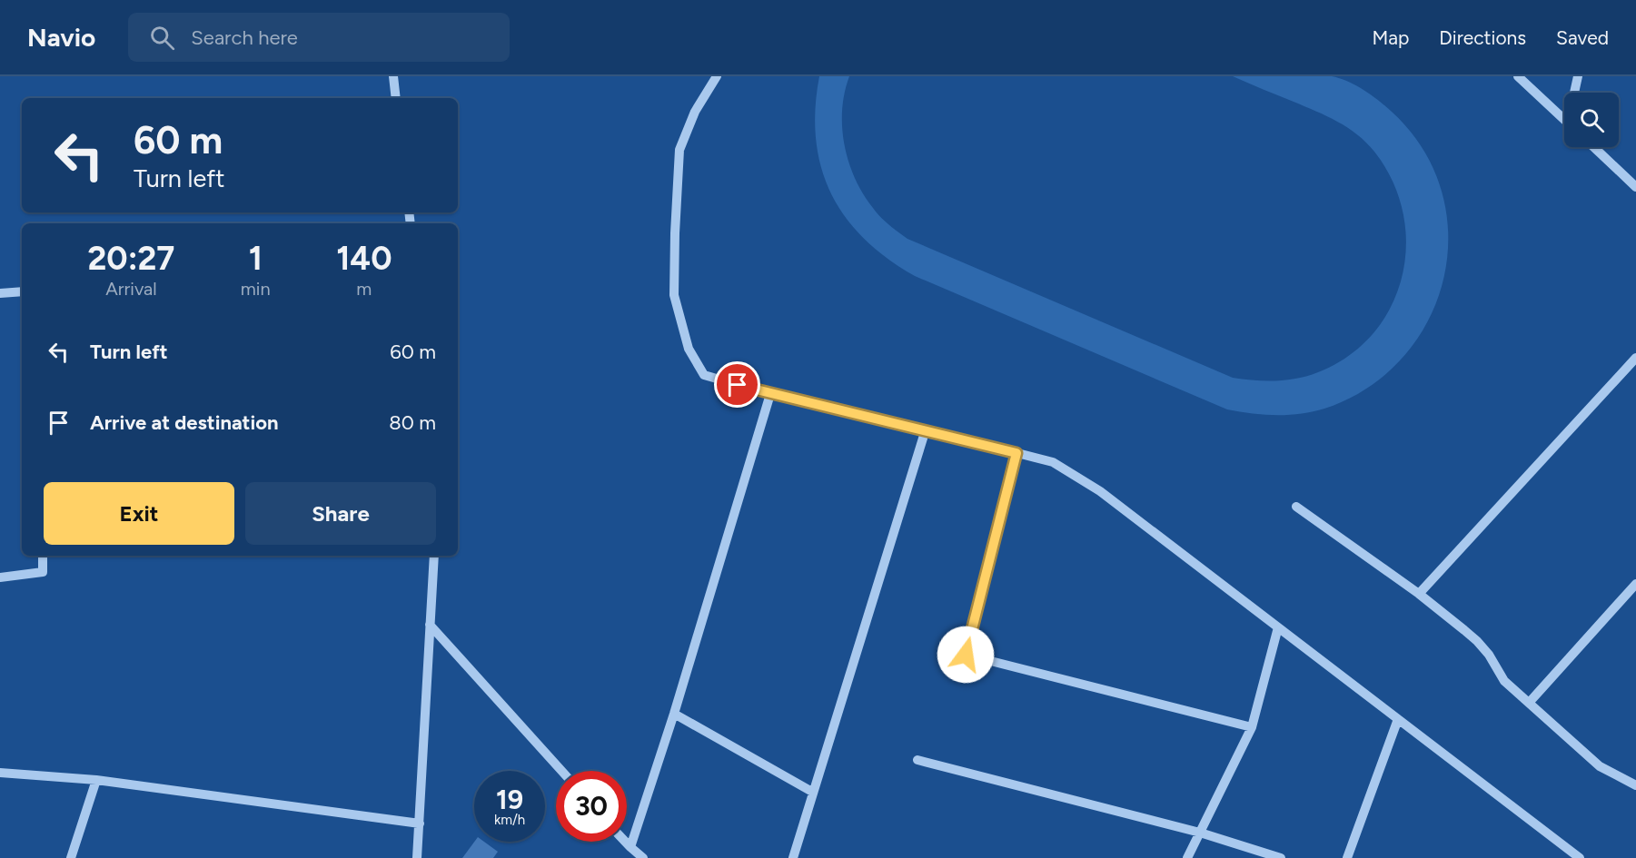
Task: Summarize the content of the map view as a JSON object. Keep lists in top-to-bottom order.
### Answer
{
  "page": {
    "header": "Navio",
    "search": "Search here",
    "nav": ["Map", "Directions", "Saved"],
    "turn": ["60 m", "Turn left"],
    "eta": [
      "20:27",
      "Arrival",
      "1",
      "min",
      "140",
      "m"
    ],
    "list": [
      {
        "name": "Turn left",
        "value": "60 m"
      },
      {
        "name": "Arrive at destination",
        "value": "80 m"
      }
    ],
    "buttons": ["Exit", "Share"],
    "speed": "19 km/h",
    "limit": "30"
  }
}
